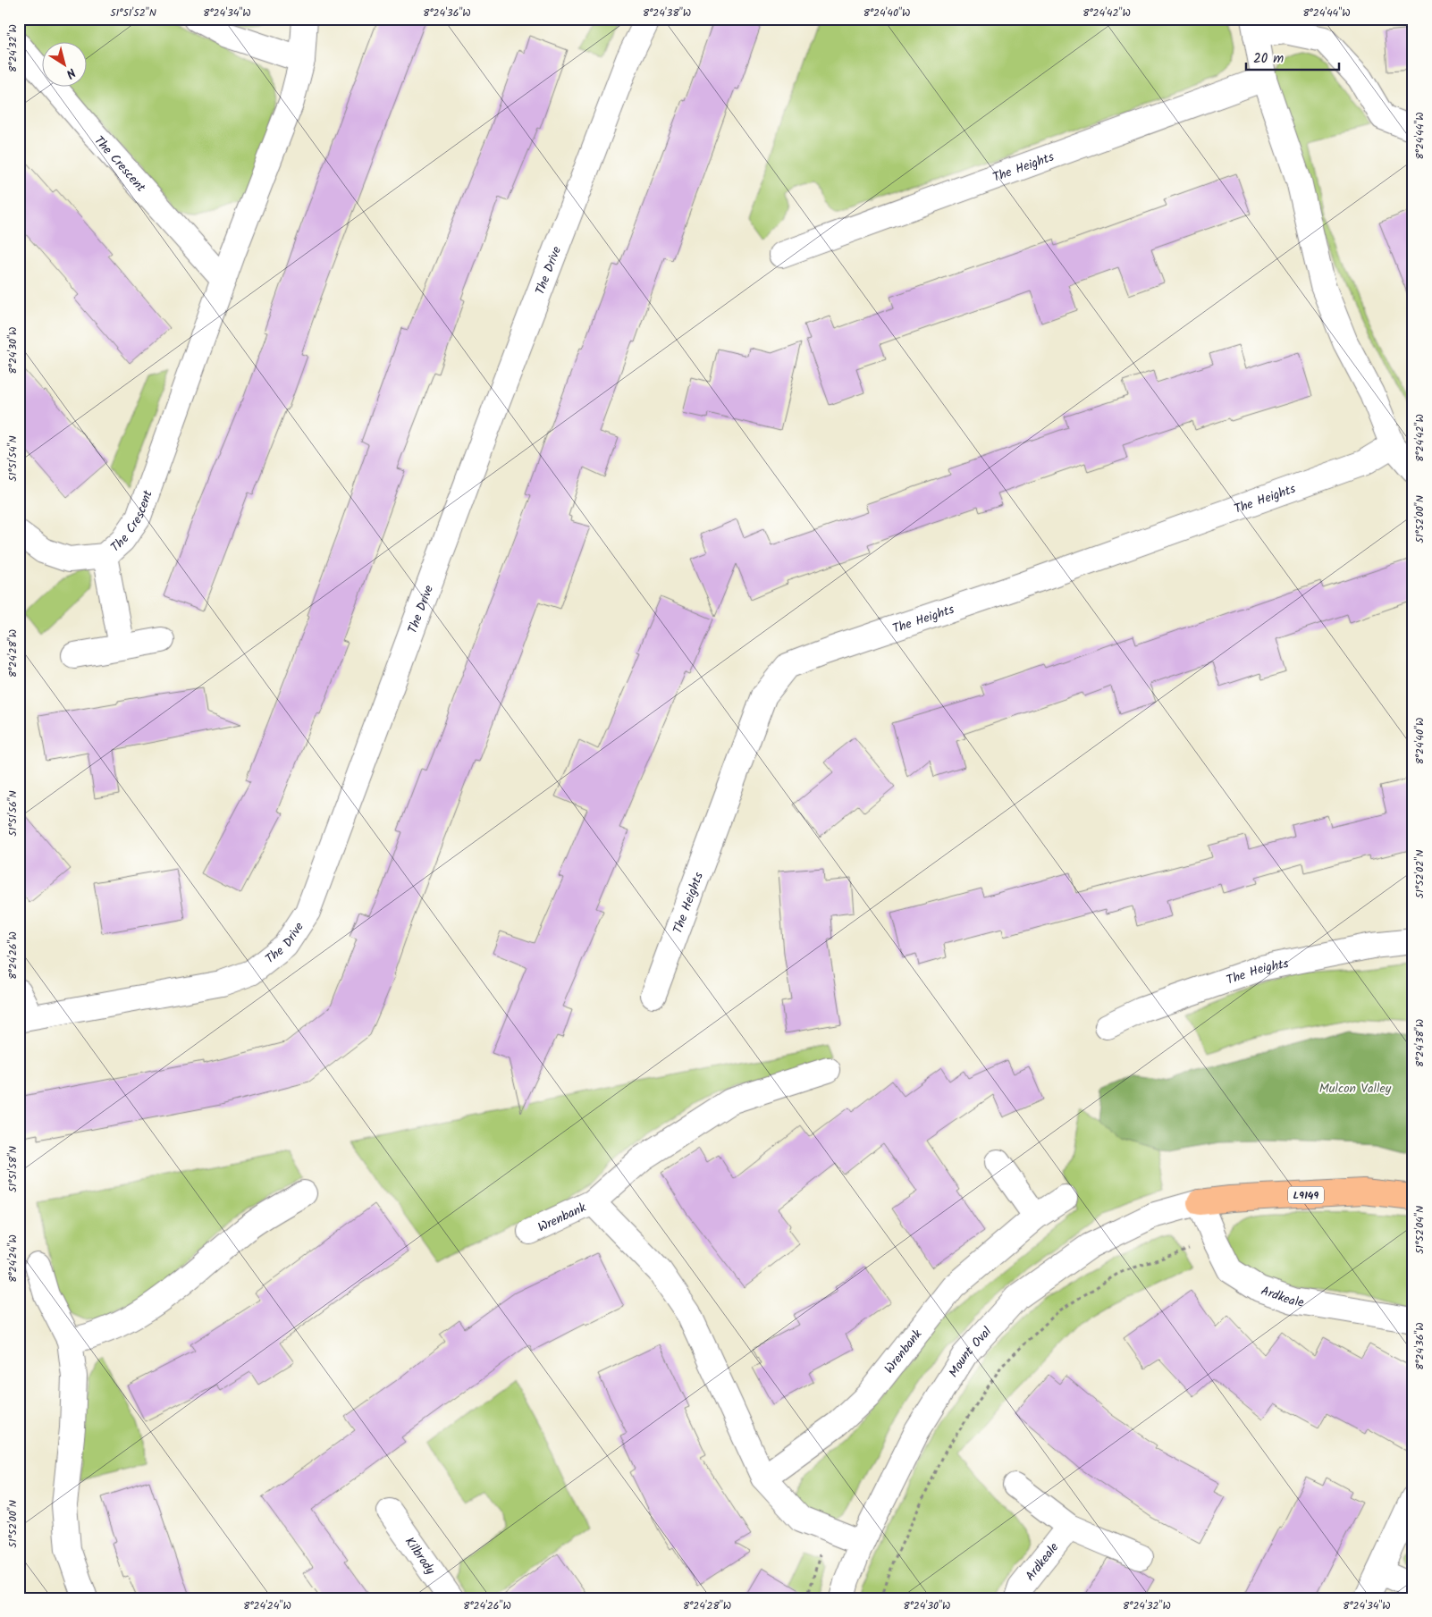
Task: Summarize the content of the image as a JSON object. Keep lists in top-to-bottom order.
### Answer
{
  "streets": {
    "highway": ["L9149"],
    "street": [
      "The Crescent",
      "The Heights",
      "The Drive",
      "Wrenbank",
      "Ardkeale",
      "Mount Oval",
      "Kilbrody"
    ]
  },
  "crossings": [
    ["L9149", "Ardkeale"],
    ["L9149", "Mount Oval"],
    ["Wrenbank", "Mount Oval"],
    ["Ardkeale", "Mount Oval"]
  ],
  "parks": ["Mulcon Valley"],
  "scale_bar": "20 m",
  "north": "bottom right",
  "coordinates": [
    "51°51'52\"N",
    "8°24'34\"W",
    "8°24'36\"W",
    "8°24'38\"W",
    "8°24'40\"W",
    "8°24'42\"W",
    "8°24'44\"W",
    "8°24'32\"W",
    "8°24'30\"W",
    "51°51'54\"N",
    "51°52'00\"N",
    "8°24'28\"W",
    "51°51'56\"N",
    "51°52'02\"N",
    "8°24'26\"W",
    "51°51'58\"N",
    "51°52'04\"N",
    "8°24'24\"W"
  ]
}
